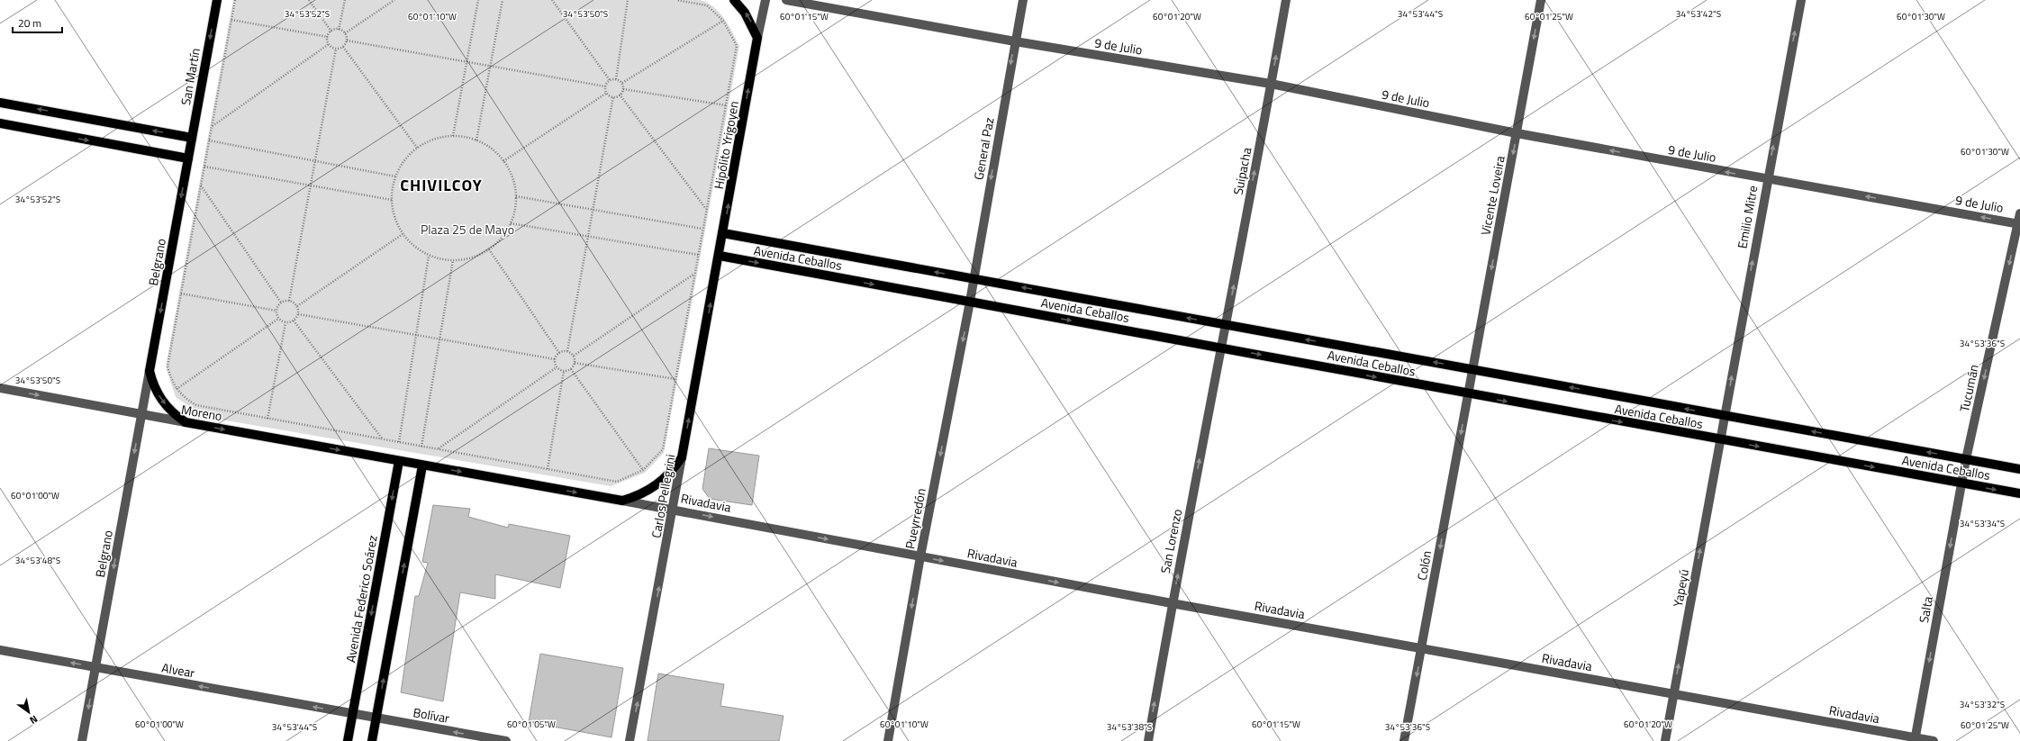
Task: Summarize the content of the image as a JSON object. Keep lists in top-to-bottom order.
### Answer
{
  "streets": {
    "main road": [
      "San Martín",
      "Hipólito Yrigoyen",
      "Avenida Ceballos",
      "Belgrano",
      "Moreno",
      "Carlos Pellegrini",
      "Rivadavia",
      "Avenida Federico Soárez"
    ],
    "street": [
      "9 de Julio",
      "General Paz",
      "Suipacha",
      "Vicente Loveira",
      "Emilio Mitre",
      "Tucumán",
      "Pueyrredón",
      "San Lorenzo",
      "Colón",
      "Yapeyú",
      "Salta",
      "Alvear",
      "Bolívar"
    ]
  },
  "crossings": [
    ["9 de Julio", "General Paz"],
    ["9 de Julio", "Suipacha"],
    ["9 de Julio", "Vicente Loveira"],
    ["9 de Julio", "Emilio Mitre"],
    ["9 de Julio", "Tucumán"],
    ["San Martín", "Belgrano"],
    ["Hipólito Yrigoyen", "Avenida Ceballos"],
    ["Hipólito Yrigoyen", "Carlos Pellegrini"],
    ["General Paz", "Avenida Ceballos"],
    ["General Paz", "Pueyrredón"],
    ["Suipacha", "Avenida Ceballos"],
    ["Suipacha", "San Lorenzo"],
    ["Vicente Loveira", "Avenida Ceballos"],
    ["Vicente Loveira", "Colón"],
    ["Emilio Mitre", "Avenida Ceballos"],
    ["Emilio Mitre", "Yapeyú"],
    ["Avenida Ceballos", "Tucumán"],
    ["Avenida Ceballos", "Carlos Pellegrini"],
    ["Avenida Ceballos", "Pueyrredón"],
    ["Avenida Ceballos", "San Lorenzo"],
    ["Avenida Ceballos", "Colón"],
    ["Avenida Ceballos", "Yapeyú"],
    ["Avenida Ceballos", "Salta"],
    ["Belgrano", "Moreno"],
    ["Belgrano", "Alvear"],
    ["Tucumán", "Salta"],
    ["Moreno", "Rivadavia"],
    ["Moreno", "Avenida Federico Soárez"],
    ["Carlos Pellegrini", "Rivadavia"],
    ["Rivadavia", "Pueyrredón"],
    ["Rivadavia", "San Lorenzo"],
    ["Rivadavia", "Colón"],
    ["Rivadavia", "Yapeyú"],
    ["Rivadavia", "Avenida Federico Soárez"],
    ["Rivadavia", "Salta"],
    ["Avenida Federico Soárez", "Alvear"],
    ["Avenida Federico Soárez", "Bolívar"],
    ["Alvear", "Bolívar"]
  ],
  "one_way": [
    "9 de Julio",
    "San Martín",
    "Hipólito Yrigoyen",
    "General Paz",
    "Suipacha",
    "Vicente Loveira",
    "Emilio Mitre",
    "Belgrano",
    "Tucumán",
    "Moreno",
    "Carlos Pellegrini",
    "Rivadavia",
    "Pueyrredón",
    "San Lorenzo",
    "Colón",
    "Yapeyú",
    "Salta",
    "Alvear",
    "Bolívar"
  ],
  "districts": ["CHIVILCOY"],
  "parks": ["Plaza 25 de Mayo"],
  "scale_bar": "20 m",
  "north": "bottom right",
  "coordinates": [
    "34°53'52\"S",
    "34°53'50\"S",
    "34°53'44\"S",
    "34°53'42\"S",
    "60°01'10\"W",
    "60°01'15\"W",
    "60°01'20\"W",
    "60°01'25\"W",
    "60°01'30\"W",
    "34°53'36\"S",
    "60°01'00\"W",
    "34°53'34\"S",
    "34°53'48\"S",
    "34°53'32\"S",
    "60°01'05\"W",
    "34°53'38\"S"
  ]
}
